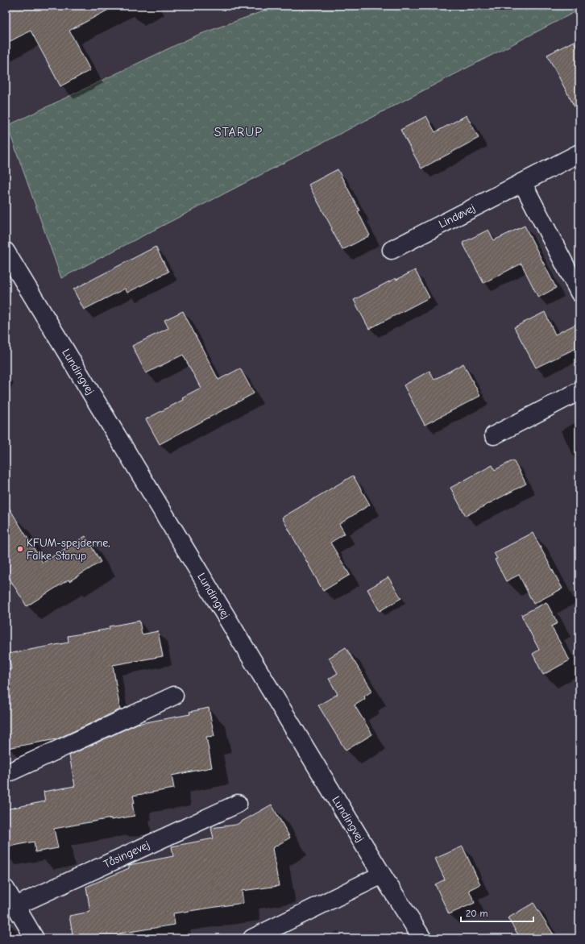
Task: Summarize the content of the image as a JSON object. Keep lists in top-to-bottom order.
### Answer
{
  "streets": {
    "street": ["Lindøvej", "Lundingvej", "Tåsingevej"]
  },
  "districts": ["STARUP"],
  "places": ["KFUM-spejderne, Falke Starup"],
  "scale_bar": "20 m"
}
